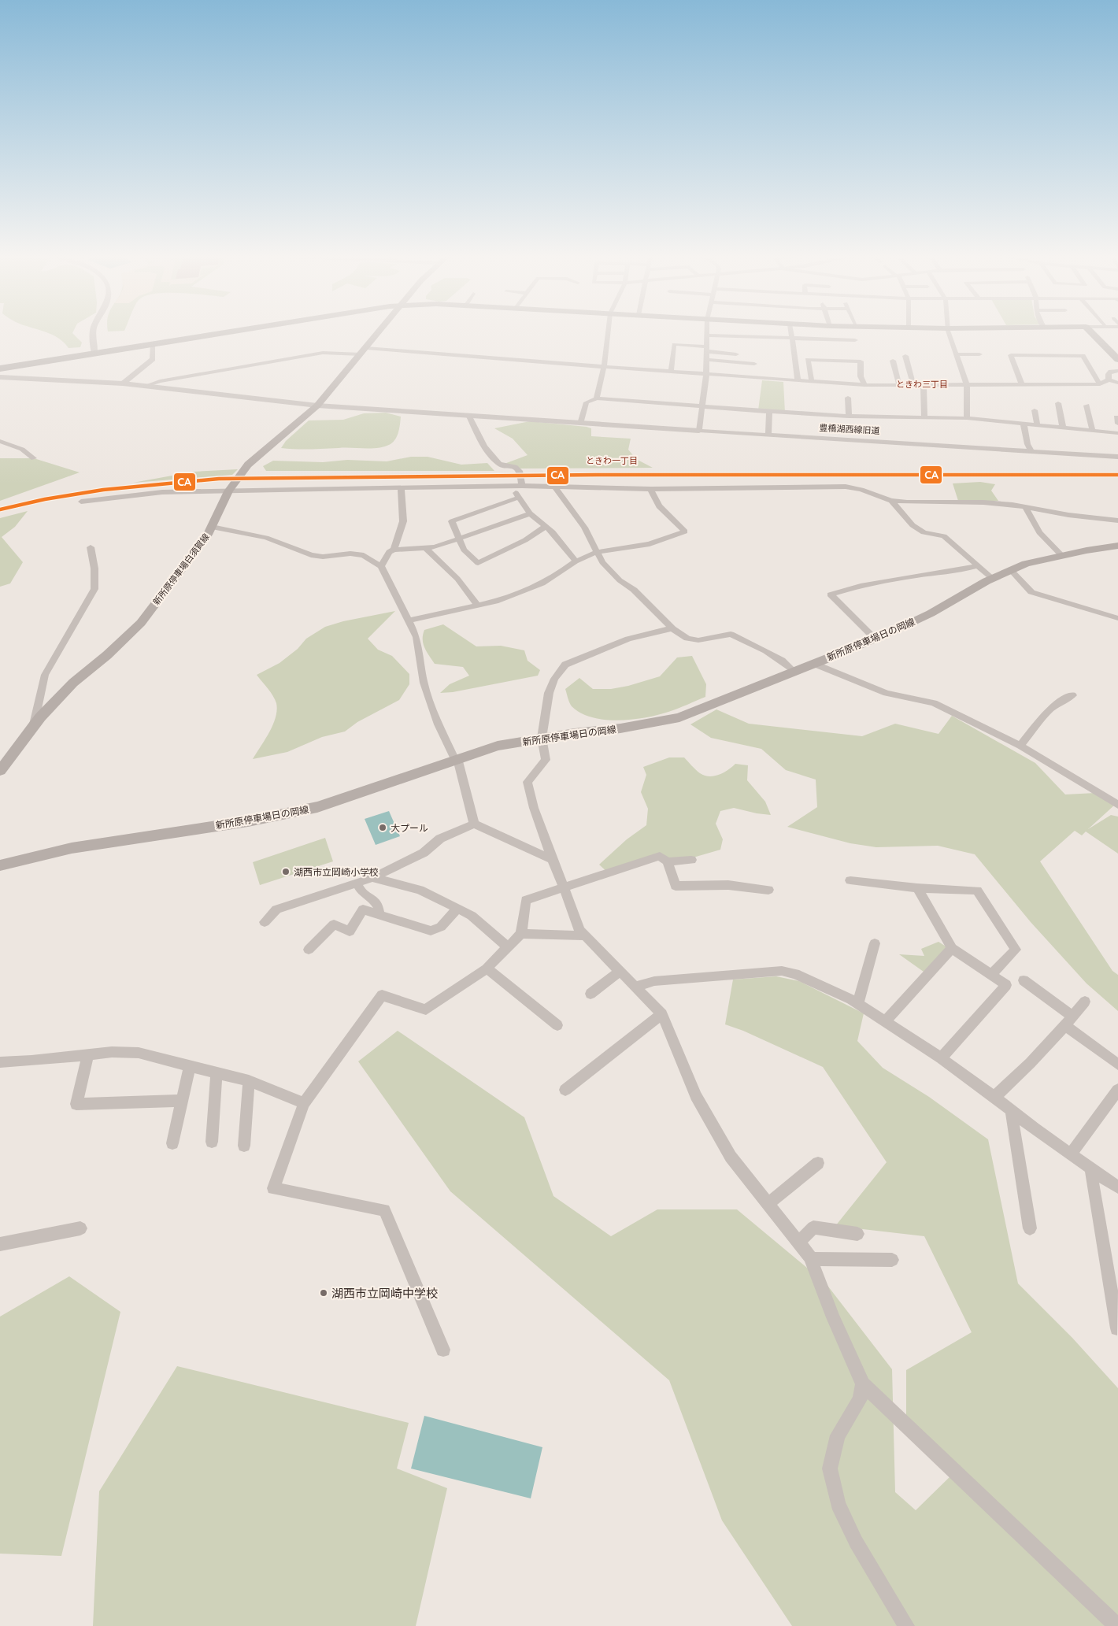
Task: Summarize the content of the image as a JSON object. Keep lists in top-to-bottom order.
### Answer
{
  "streets": {
    "main road": ["新所原停車場白須賀線", "新所原停車場日の岡線"],
    "street": ["豊橋湖西線旧道"]
  },
  "crossings": [
    ["豊橋湖西線旧道", "新所原停車場白須賀線"]
  ],
  "districts": ["ときわ三丁目", "ときわ一丁目"],
  "places": ["大プール", "湖西市立岡崎小学校", "湖西市立岡崎中学校"],
  "lines": ["transit line CA"]
}
